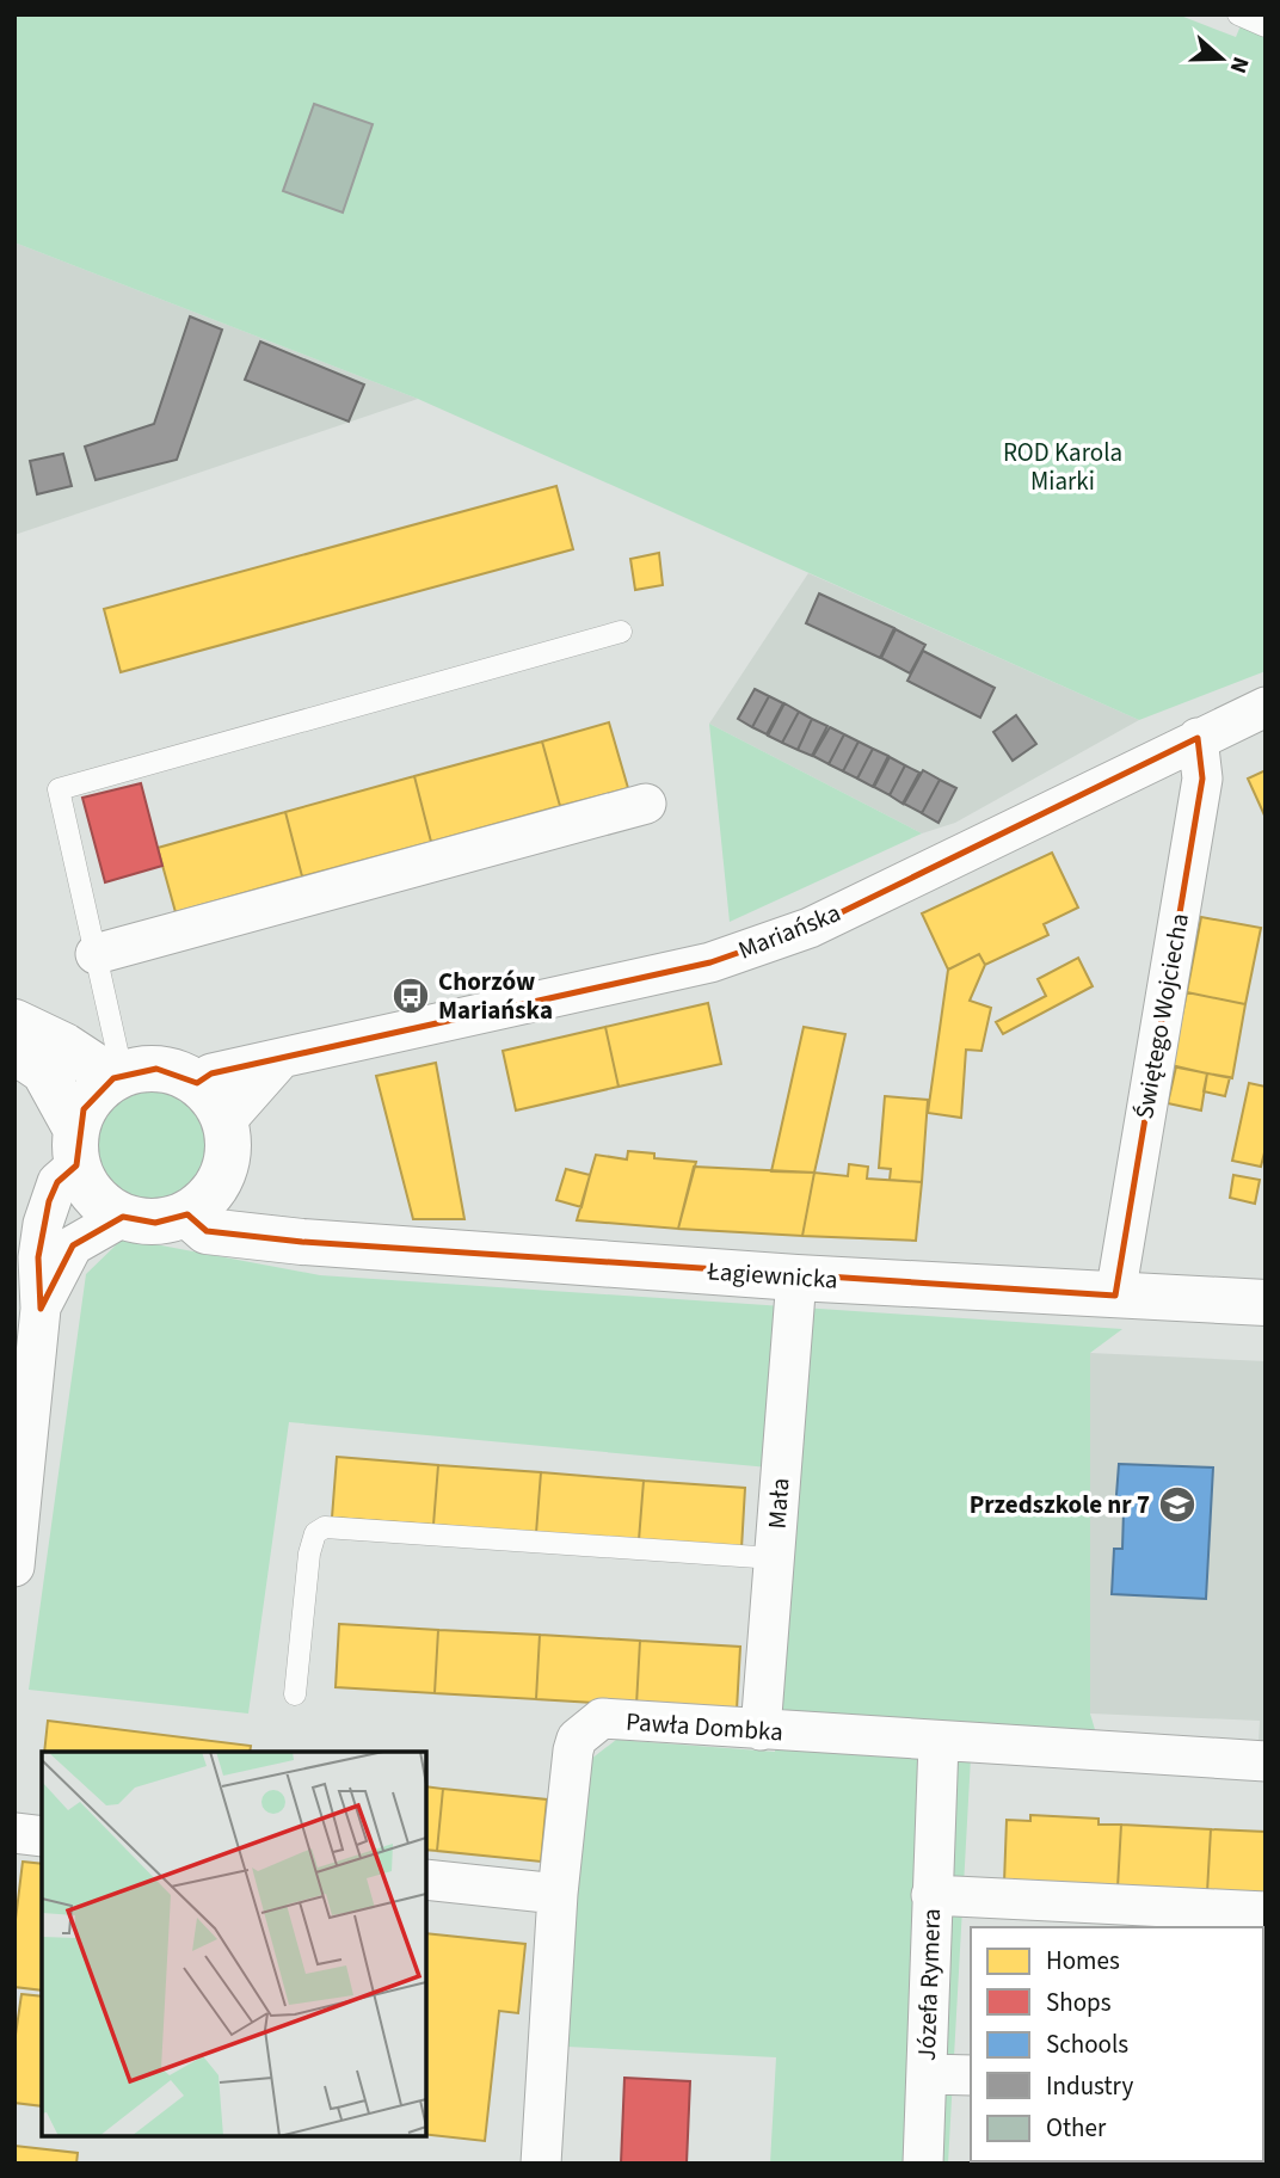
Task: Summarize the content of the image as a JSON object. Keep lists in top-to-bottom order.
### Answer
{
  "streets": {
    "street": [
      "Mariańska",
      "Świętego Wojciecha",
      "Łagiewnicka",
      "Mała",
      "Pawła Dombka",
      "Józefa Rymera"
    ]
  },
  "crossings": [
    ["Mariańska", "Świętego Wojciecha"],
    ["Mariańska", "Łagiewnicka"],
    ["Świętego Wojciecha", "Łagiewnicka"],
    ["Łagiewnicka", "Mała"],
    ["Mała", "Pawła Dombka"],
    ["Pawła Dombka", "Józefa Rymera"]
  ],
  "parks": ["ROD Karola Miarki"],
  "places": {
    "bus stop": ["Chorzów Mariańska"],
    "school or university": ["Przedszkole nr 7"]
  },
  "legend": [
    "Homes",
    "Shops",
    "Schools",
    "Industry",
    "Other"
  ],
  "north": "right"
}
